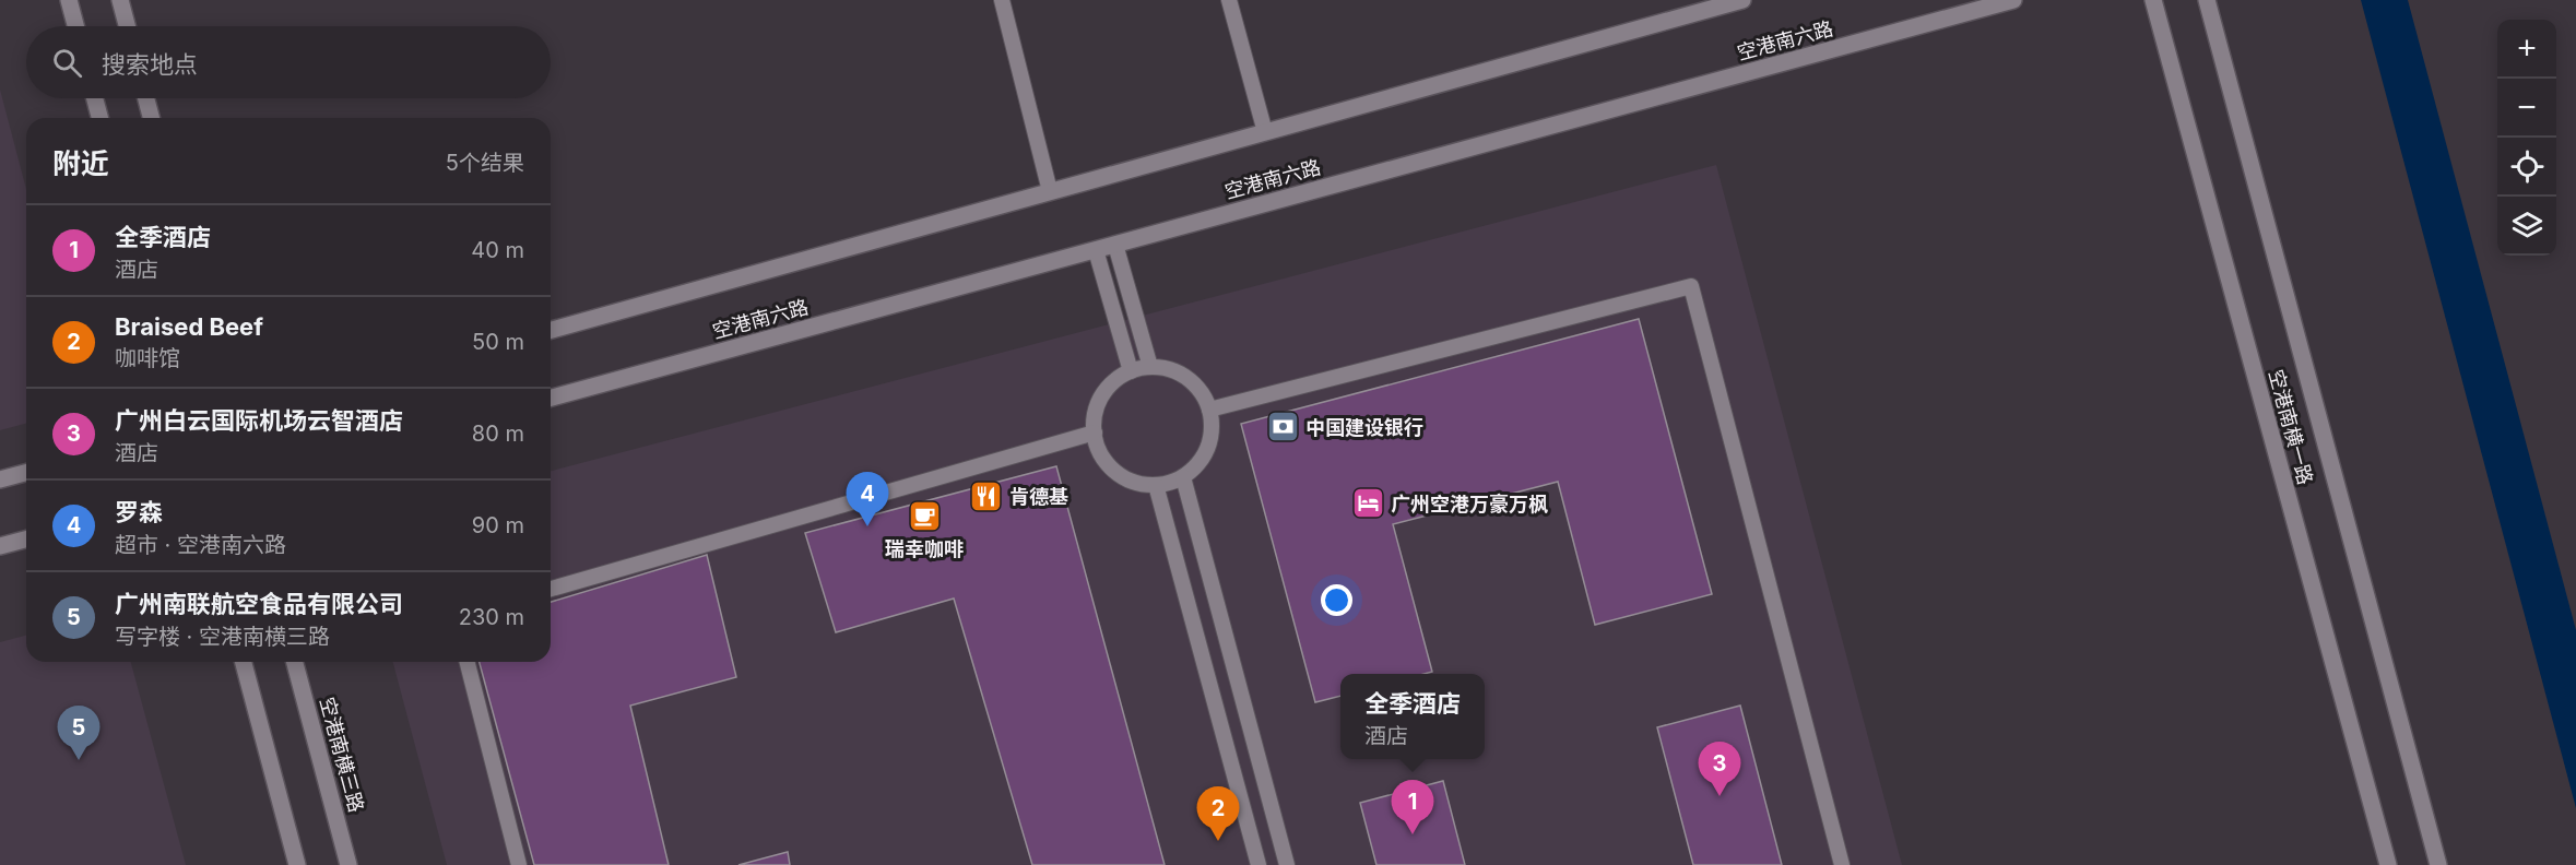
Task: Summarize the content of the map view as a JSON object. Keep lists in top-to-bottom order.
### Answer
{
  "streets": {
    "street": ["空港南六路", "空港南横一路", "空港南横三路"]
  },
  "places": {
    "bank": ["中国建设银行"],
    "restaurant": ["肯德基"],
    "hotel": ["广州空港万豪万枫"],
    "cafe": ["瑞幸咖啡"]
  },
  "page": {
    "map_buttons": ["+", "−"],
    "search": "搜索地点",
    "heading": ["附近", "5个结果"],
    "list": [
      {
        "mark": "1",
        "name": "全季酒店",
        "note": "酒店",
        "value": "40 m"
      },
      {
        "mark": "2",
        "name": "Braised Beef",
        "note": "咖啡馆",
        "value": "50 m"
      },
      {
        "mark": "3",
        "name": "广州白云国际机场云智酒店",
        "note": "酒店",
        "value": "80 m"
      },
      {
        "mark": "4",
        "name": "罗森",
        "note": "超市 · 空港南六路",
        "value": "90 m"
      },
      {
        "mark": "5",
        "name": "广州南联航空食品有限公司",
        "note": "写字楼 · 空港南横三路",
        "value": "230 m"
      }
    ],
    "pins": [
      "4",
      "5",
      "3",
      "1",
      "2"
    ],
    "popup": ["全季酒店", "酒店"]
  }
}
